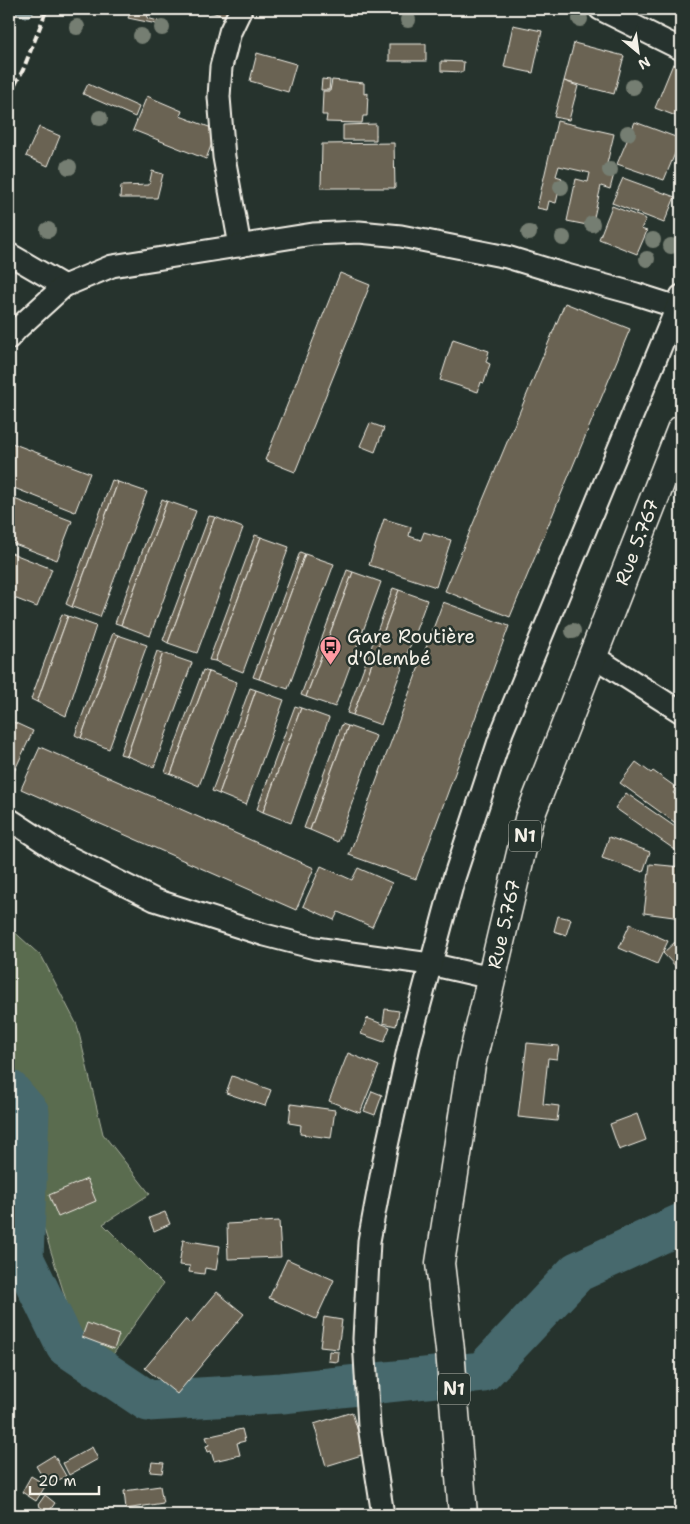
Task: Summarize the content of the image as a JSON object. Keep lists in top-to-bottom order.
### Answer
{
  "streets": {
    "highway": ["Rue 5.767", "N1"]
  },
  "places": {
    "bus stop": ["Gare Routière d'Olembé"]
  },
  "scale_bar": "20 m",
  "north": "bottom right"
}
